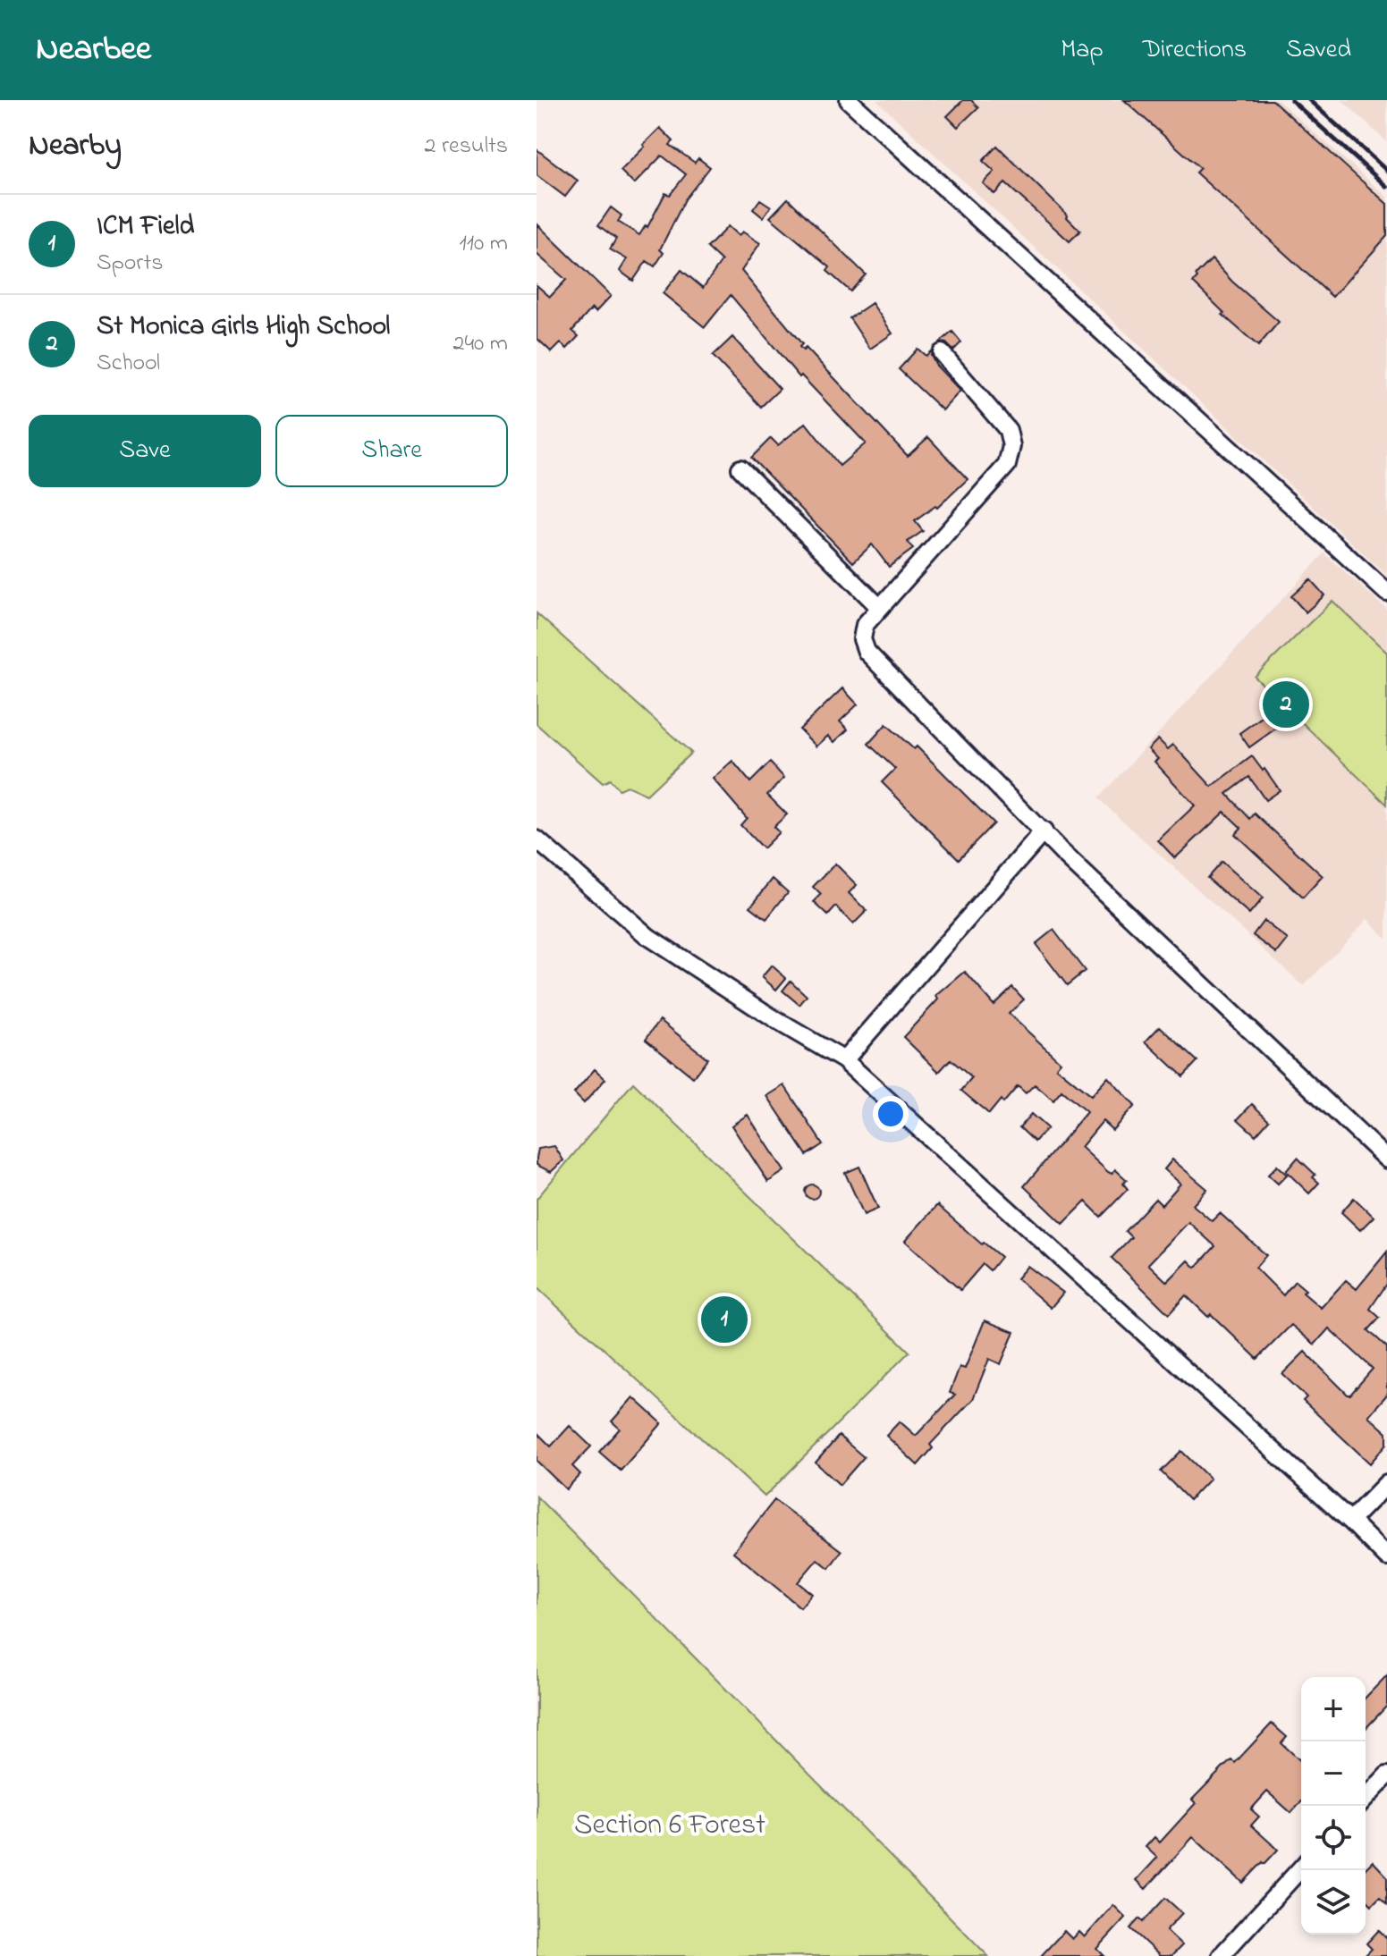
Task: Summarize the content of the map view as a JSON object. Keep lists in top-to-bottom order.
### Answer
{
  "parks": ["Section 6 Forest"],
  "page": {
    "header": "Nearbee",
    "nav": ["Map", "Directions", "Saved"],
    "heading": ["Nearby", "2 results"],
    "list": [
      {
        "mark": "1",
        "name": "ICM Field",
        "note": "Sports",
        "value": "110 m"
      },
      {
        "mark": "2",
        "name": "St Monica Girls High School",
        "note": "School",
        "value": "240 m"
      }
    ],
    "buttons": ["Save", "Share"],
    "pins": ["2", "1"],
    "map_buttons": ["+", "−"]
  }
}
